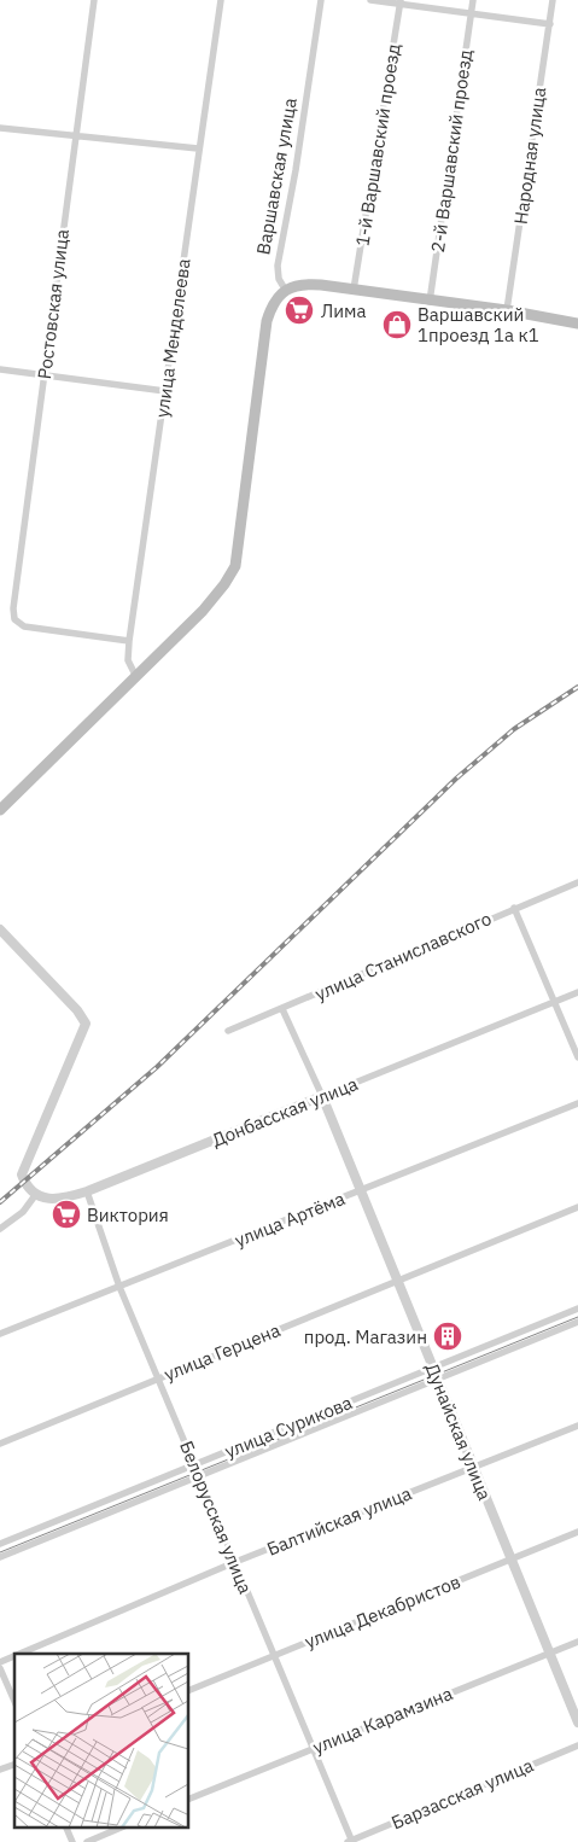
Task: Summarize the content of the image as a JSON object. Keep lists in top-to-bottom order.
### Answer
{
  "streets": {
    "street": [
      "1-й Варшавский проезд",
      "2-й Варшавский проезд",
      "Народная улица",
      "Варшавская улица",
      "Ростовская улица",
      "улица Менделеева",
      "улица Станиславского",
      "Донбасская улица",
      "улица Артёма",
      "улица Герцена",
      "улица Сурикова",
      "Дунайская улица",
      "Белорусская улица",
      "Балтийская улица",
      "улица Декабристов",
      "улица Карамзина",
      "Барзасская улица"
    ]
  },
  "crossings": [
    ["Ростовская улица", "улица Менделеева"],
    ["улица Станиславского", "Дунайская улица"],
    ["Донбасская улица", "Дунайская улица"],
    ["Донбасская улица", "Белорусская улица"],
    ["улица Артёма", "Дунайская улица"],
    ["улица Артёма", "Белорусская улица"],
    ["улица Герцена", "Дунайская улица"],
    ["улица Герцена", "Белорусская улица"],
    ["улица Сурикова", "Дунайская улица"],
    ["улица Сурикова", "Белорусская улица"],
    ["Дунайская улица", "Балтийская улица"],
    ["Дунайская улица", "улица Декабристов"],
    ["Дунайская улица", "улица Карамзина"],
    ["Белорусская улица", "Балтийская улица"],
    ["Белорусская улица", "улица Декабристов"],
    ["Белорусская улица", "улица Карамзина"],
    ["Белорусская улица", "Барзасская улица"]
  ],
  "places": {
    "supermarket": ["Лима", "Виктория"],
    "shop": ["Варшавский 1проезд 1а к1"],
    "building": ["прод. Магазин"]
  }
}
